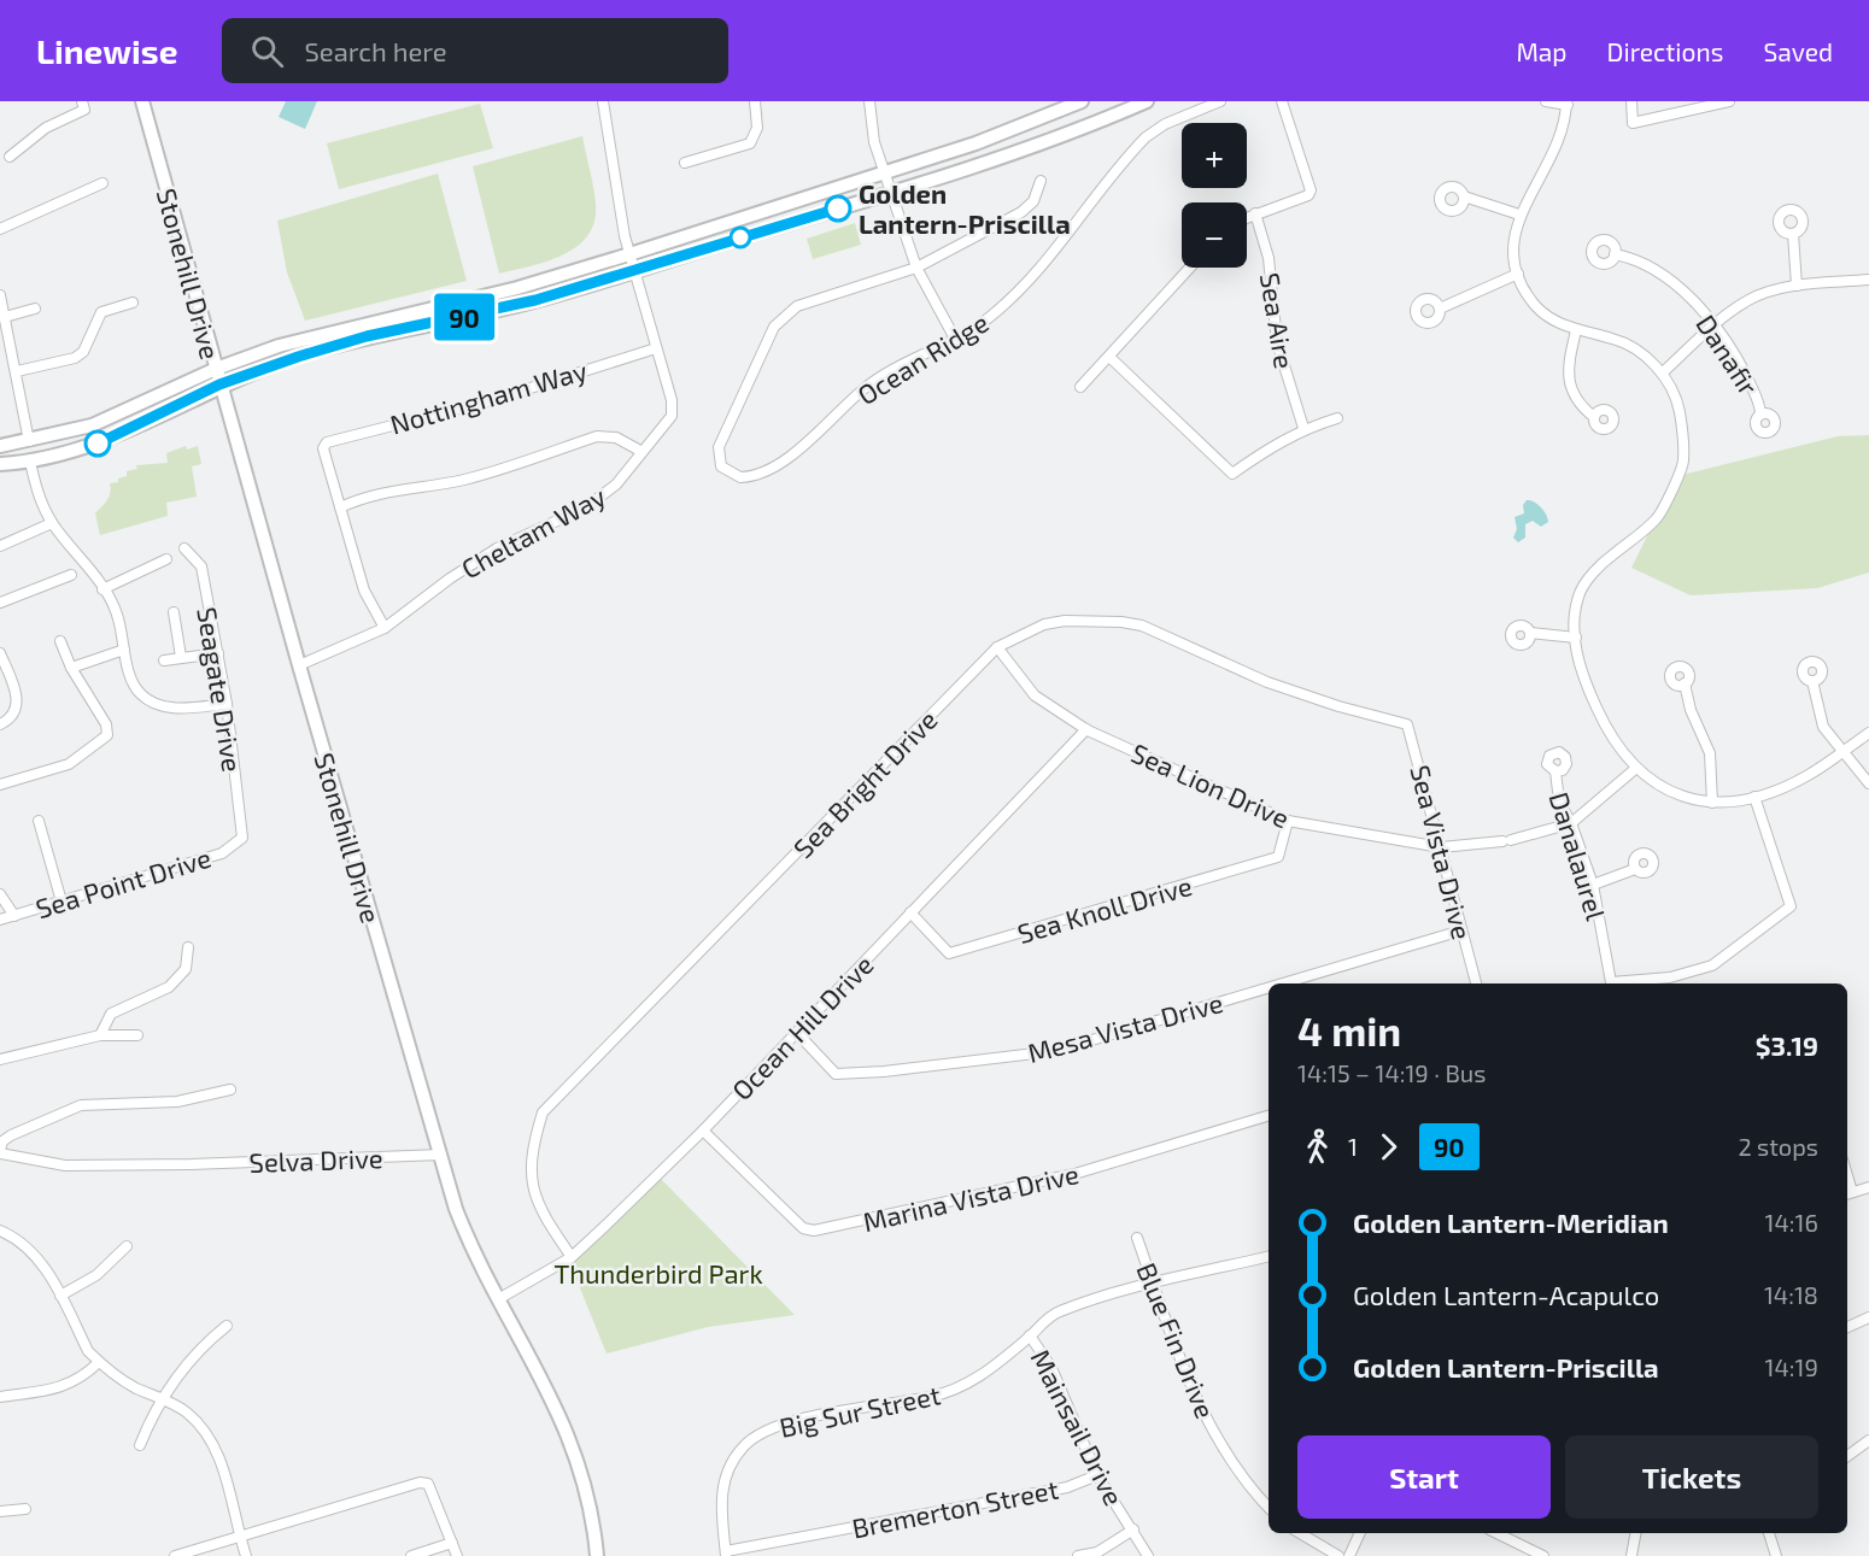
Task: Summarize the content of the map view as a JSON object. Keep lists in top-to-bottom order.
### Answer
{
  "streets": {
    "main road": ["Stonehill Drive"],
    "street": [
      "Sea Aire",
      "Danafir",
      "Ocean Ridge",
      "Nottingham Way",
      "Cheltam Way",
      "Seagate Drive",
      "Sea Bright Drive",
      "Sea Lion Drive",
      "Sea Vista Drive",
      "Danalaurel",
      "Sea Point Drive",
      "Sea Knoll Drive",
      "Ocean Hill Drive",
      "Mesa Vista Drive",
      "Selva Drive",
      "Marina Vista Drive",
      "Blue Fin Drive",
      "Big Sur Street",
      "Mainsail Drive",
      "Bremerton Street"
    ]
  },
  "crossings": [
    ["Stonehill Drive", "Cheltam Way"],
    ["Stonehill Drive", "Ocean Hill Drive"],
    ["Stonehill Drive", "Selva Drive"],
    ["Nottingham Way", "Cheltam Way"],
    ["Seagate Drive", "Sea Point Drive"],
    ["Sea Bright Drive", "Sea Lion Drive"],
    ["Sea Bright Drive", "Sea Vista Drive"],
    ["Sea Bright Drive", "Ocean Hill Drive"],
    ["Sea Lion Drive", "Sea Vista Drive"],
    ["Sea Lion Drive", "Danalaurel"],
    ["Sea Lion Drive", "Sea Knoll Drive"],
    ["Sea Lion Drive", "Ocean Hill Drive"],
    ["Sea Vista Drive", "Mesa Vista Drive"],
    ["Sea Knoll Drive", "Ocean Hill Drive"],
    ["Ocean Hill Drive", "Mesa Vista Drive"],
    ["Ocean Hill Drive", "Marina Vista Drive"],
    ["Blue Fin Drive", "Big Sur Street"],
    ["Big Sur Street", "Mainsail Drive"],
    ["Big Sur Street", "Bremerton Street"],
    ["Mainsail Drive", "Bremerton Street"]
  ],
  "parks": ["Thunderbird Park"],
  "places": ["Golden Lantern-Priscilla"],
  "lines": ["bus line 90"],
  "page": {
    "header": "Linewise",
    "search": "Search here",
    "nav": ["Map", "Directions", "Saved"],
    "on_map": "90",
    "map_buttons": ["+", "−"],
    "heading": ["4 min", "14:15 – 14:19 · Bus", "$3.19"],
    "legs": ["1", "90", "2 stops"],
    "list": [
      {
        "name": "Golden Lantern-Meridian",
        "value": "14:16"
      },
      {
        "name": "Golden Lantern-Acapulco",
        "value": "14:18"
      },
      {
        "name": "Golden Lantern-Priscilla",
        "value": "14:19"
      }
    ],
    "buttons": ["Start", "Tickets"]
  }
}
